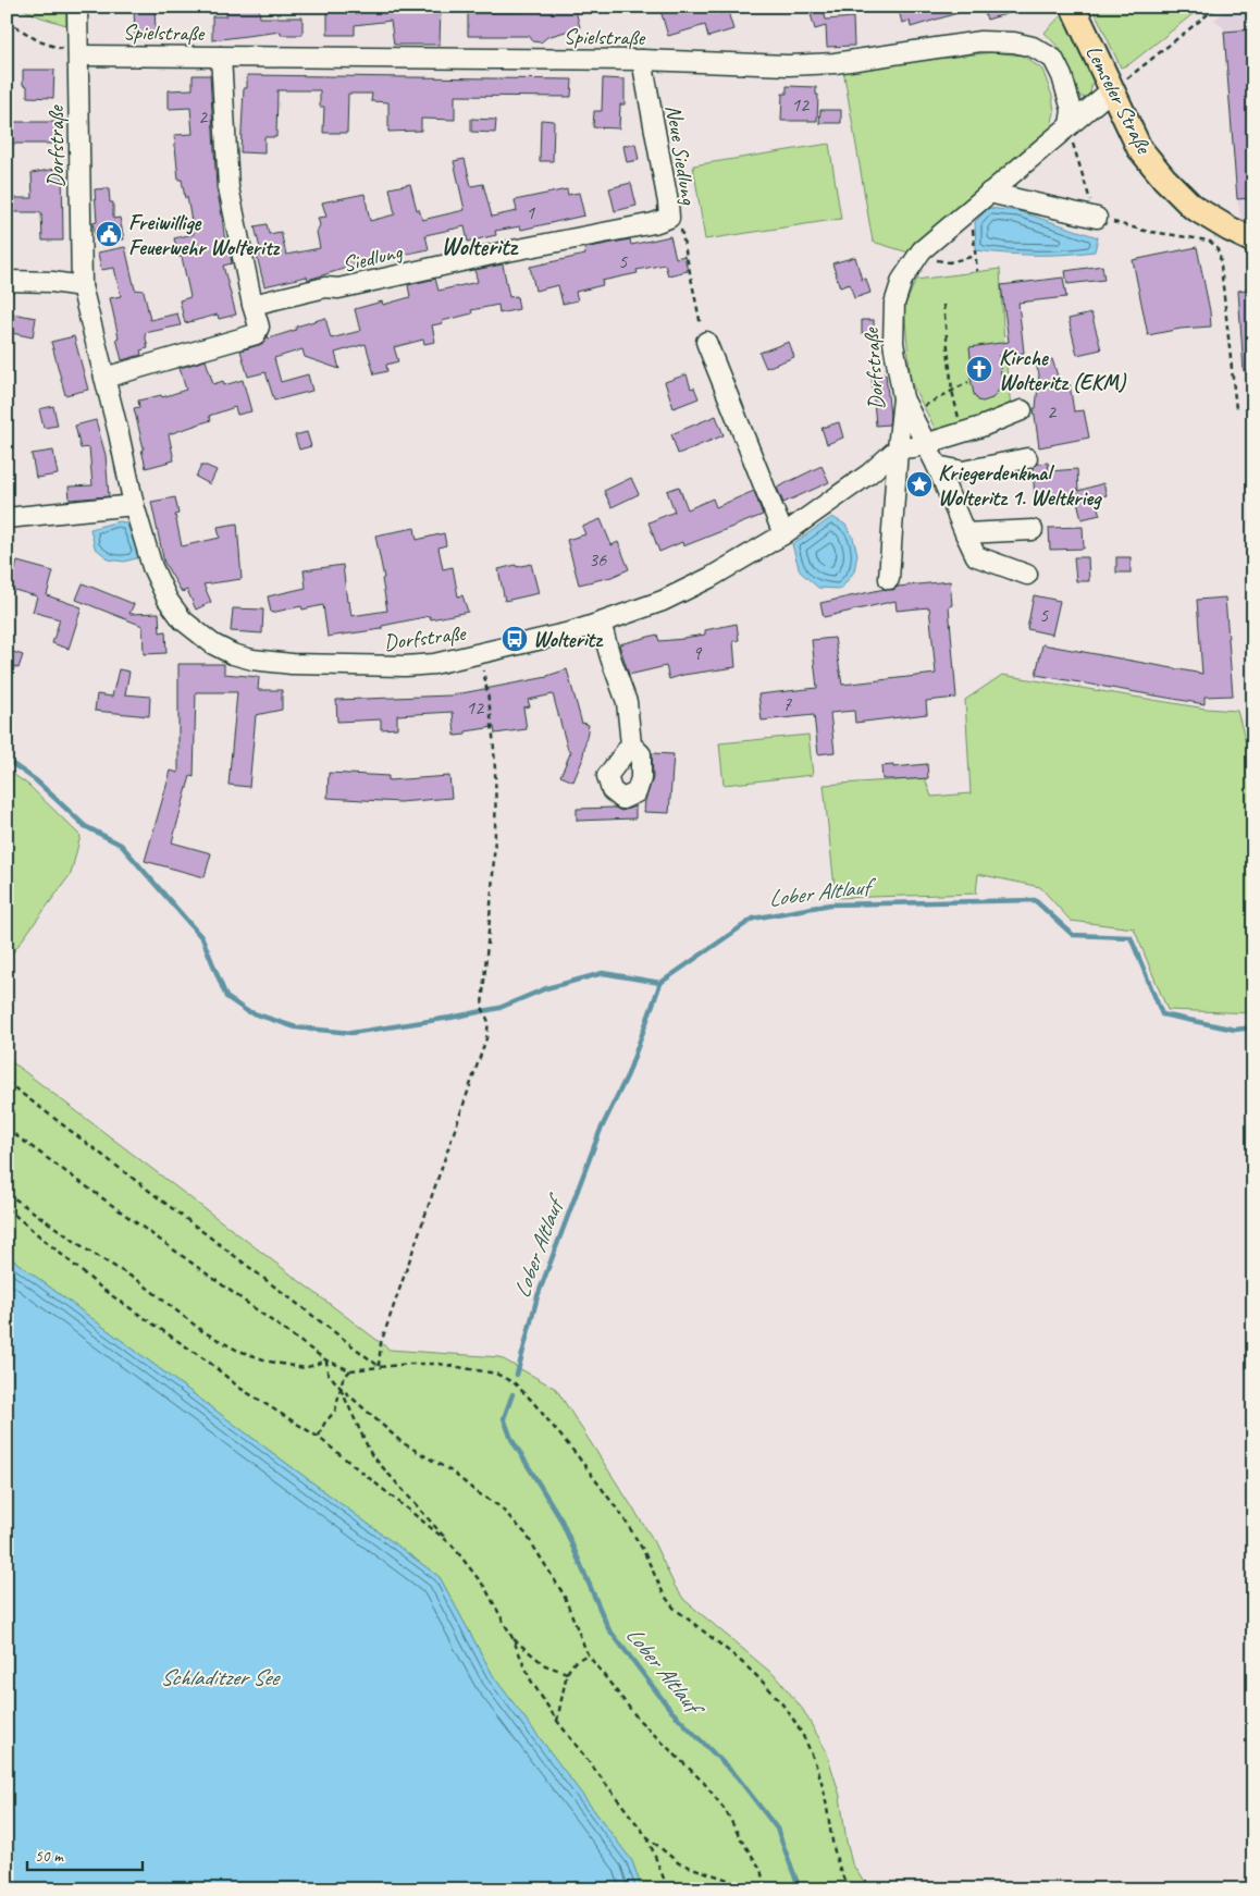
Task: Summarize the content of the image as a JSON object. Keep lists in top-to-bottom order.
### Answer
{
  "streets": {
    "main road": ["Lemseler Straße"],
    "street": [
      "Spielstraße",
      "Dorfstraße",
      "Neue Siedlung",
      "Siedlung"
    ]
  },
  "crossings": [
    ["Spielstraße", "Dorfstraße"],
    ["Spielstraße", "Neue Siedlung"],
    ["Lemseler Straße", "Dorfstraße"],
    ["Neue Siedlung", "Siedlung"]
  ],
  "districts": ["Wolteritz"],
  "water": ["Lober Altlauf", "Schladitzer See"],
  "places": {
    "public building": ["Freiwillige Feuerwehr Wolteritz"],
    "church": ["Kirche Wolteritz (EKM)"],
    "place": ["Kriegerdenkmal Wolteritz 1. Weltkrieg"],
    "bus stop": ["Wolteritz"]
  },
  "house_numbers": [
    "12",
    "2",
    "1",
    "5",
    "2",
    "36",
    "5",
    "9",
    "7",
    "12"
  ],
  "scale_bar": "50 m"
}
